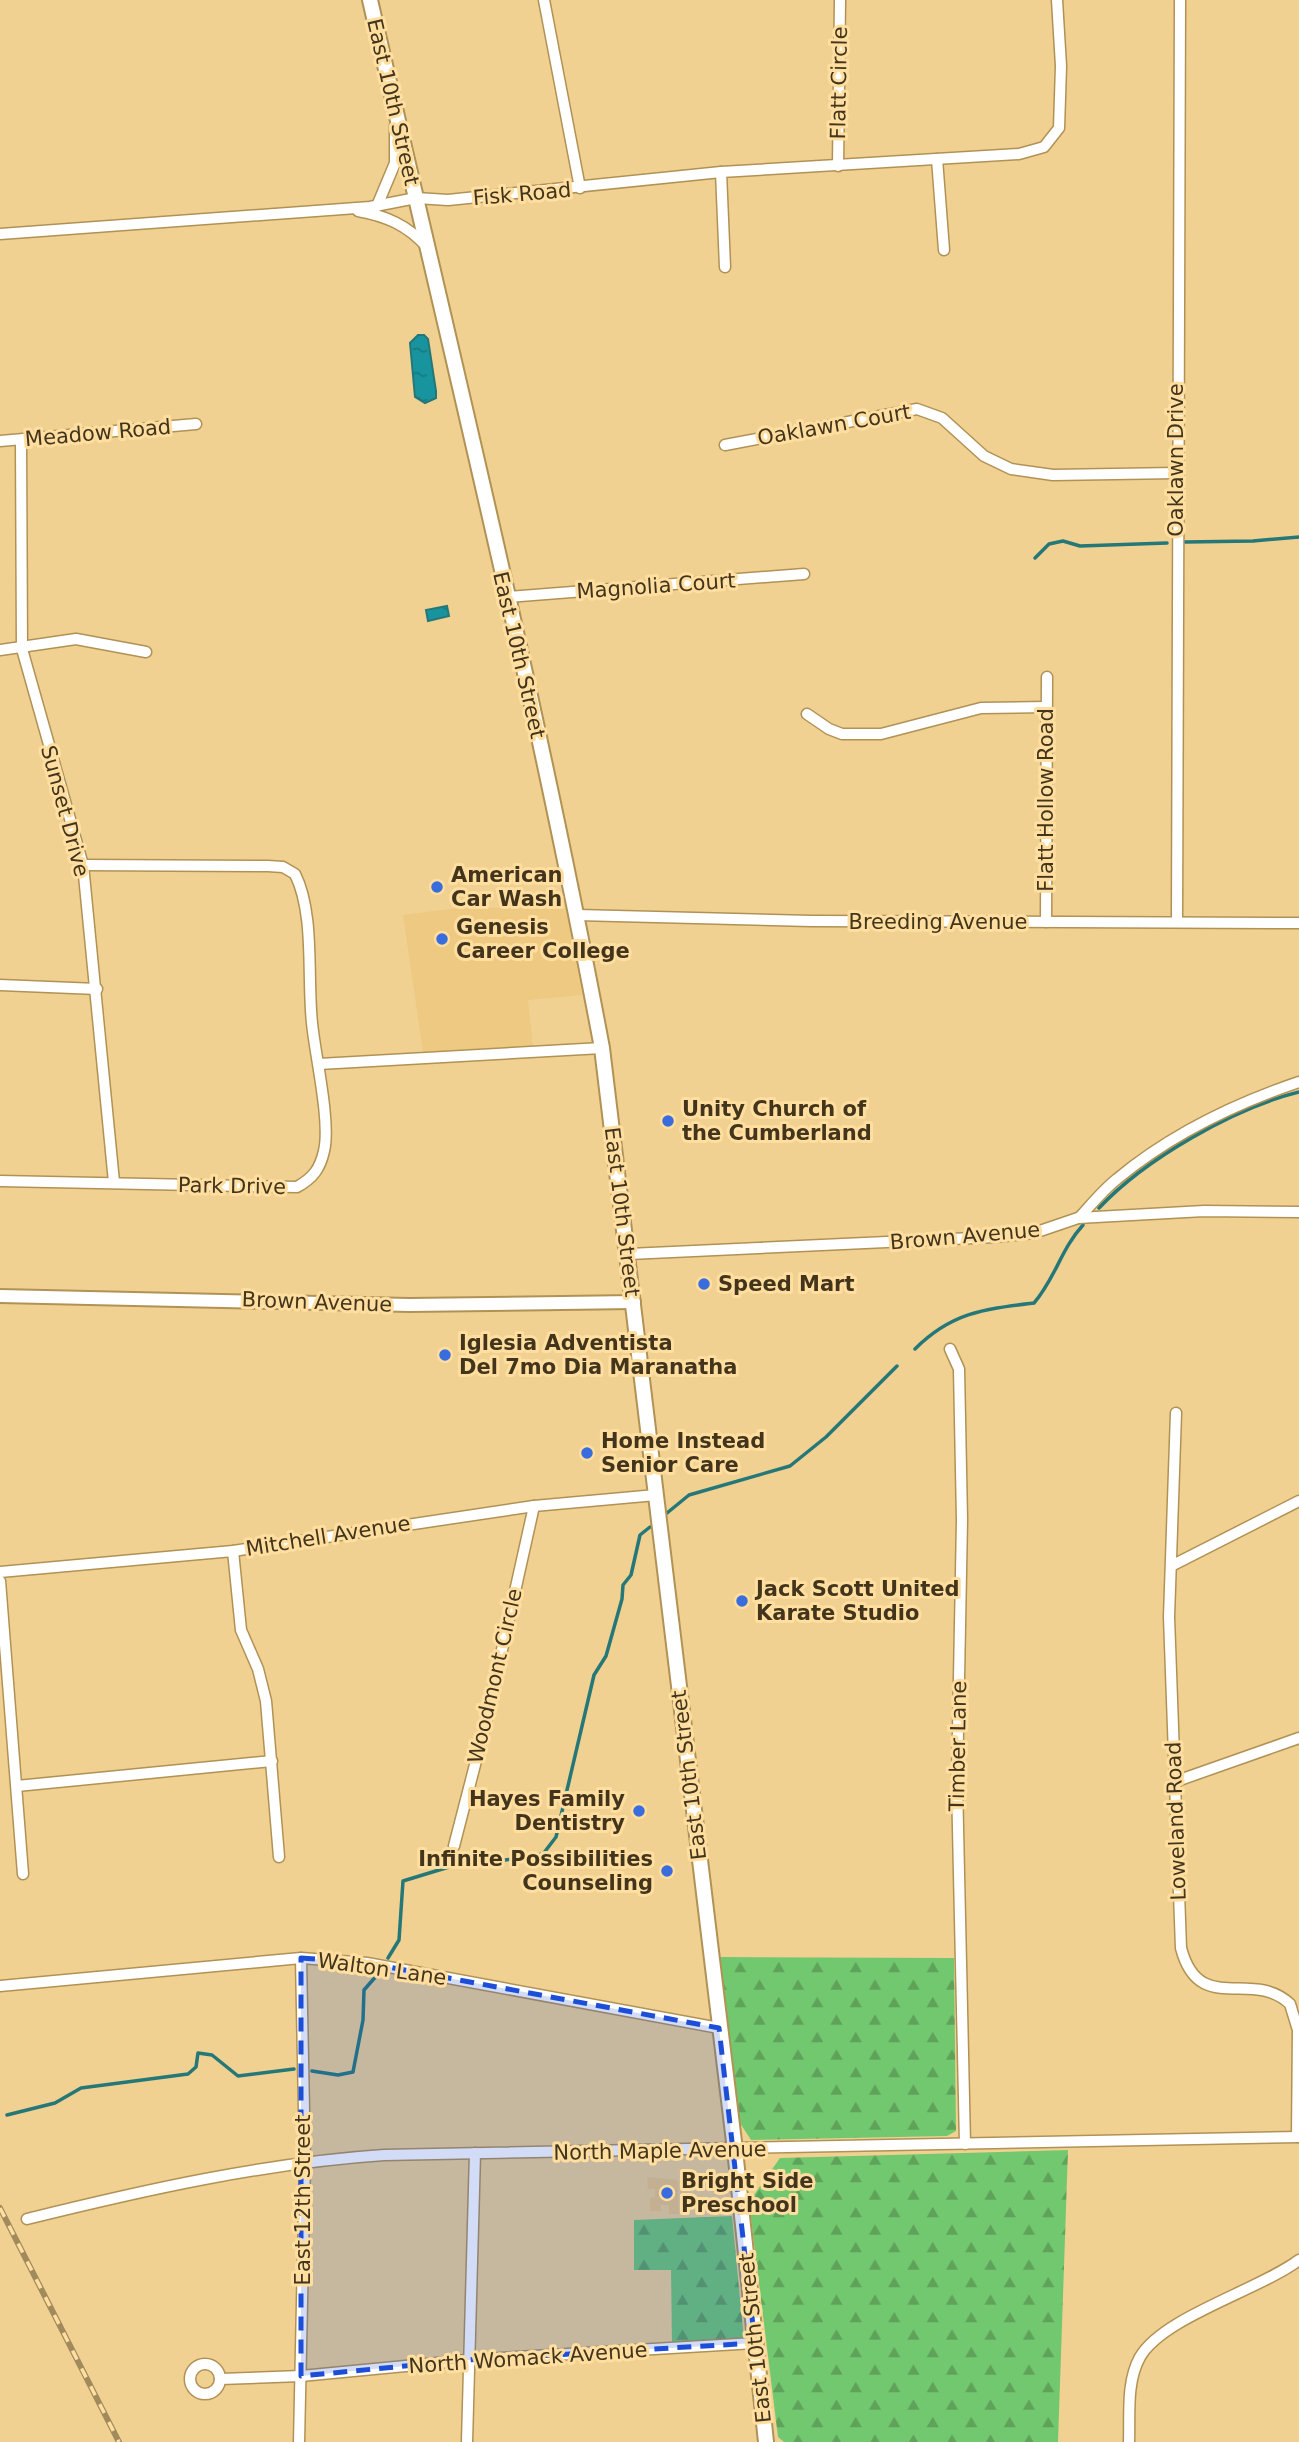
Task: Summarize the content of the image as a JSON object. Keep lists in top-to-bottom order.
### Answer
{
  "streets": {
    "main road": ["East 10th Street"],
    "street": [
      "Flatt Circle",
      "Fisk Road",
      "Oaklawn Court",
      "Meadow Road",
      "Oaklawn Drive",
      "Magnolia Court",
      "Flatt Hollow Road",
      "Sunset Drive",
      "Breeding Avenue",
      "Park Drive",
      "Brown Avenue",
      "Mitchell Avenue",
      "Woodmont Circle",
      "Timber Lane",
      "Loweland Road",
      "Walton Lane",
      "North Maple Avenue",
      "East 12th Street",
      "North Womack Avenue"
    ]
  },
  "crossings": [
    ["Flatt Circle", "Fisk Road"],
    ["East 10th Street", "Fisk Road"],
    ["East 10th Street", "Magnolia Court"],
    ["East 10th Street", "Breeding Avenue"],
    ["East 10th Street", "Brown Avenue"],
    ["East 10th Street", "Mitchell Avenue"],
    ["East 10th Street", "Walton Lane"],
    ["East 10th Street", "North Maple Avenue"],
    ["East 10th Street", "North Womack Avenue"],
    ["Oaklawn Court", "Oaklawn Drive"],
    ["Meadow Road", "Sunset Drive"],
    ["Oaklawn Drive", "Breeding Avenue"],
    ["Flatt Hollow Road", "Breeding Avenue"],
    ["Sunset Drive", "Park Drive"],
    ["Mitchell Avenue", "Woodmont Circle"],
    ["Timber Lane", "North Maple Avenue"],
    ["Loweland Road", "North Maple Avenue"],
    ["Walton Lane", "East 12th Street"],
    ["North Maple Avenue", "East 12th Street"],
    ["East 12th Street", "North Womack Avenue"]
  ],
  "places": [
    "American Car Wash",
    "Genesis Career College",
    "Unity Church of the Cumberland",
    "Speed Mart",
    "Iglesia Adventista Del 7mo Dia Maranatha",
    "Home Instead Senior Care",
    "Jack Scott United Karate Studio",
    "Hayes Family Dentistry",
    "Infinite Possibilities Counseling",
    "Bright Side Preschool"
  ]
}
